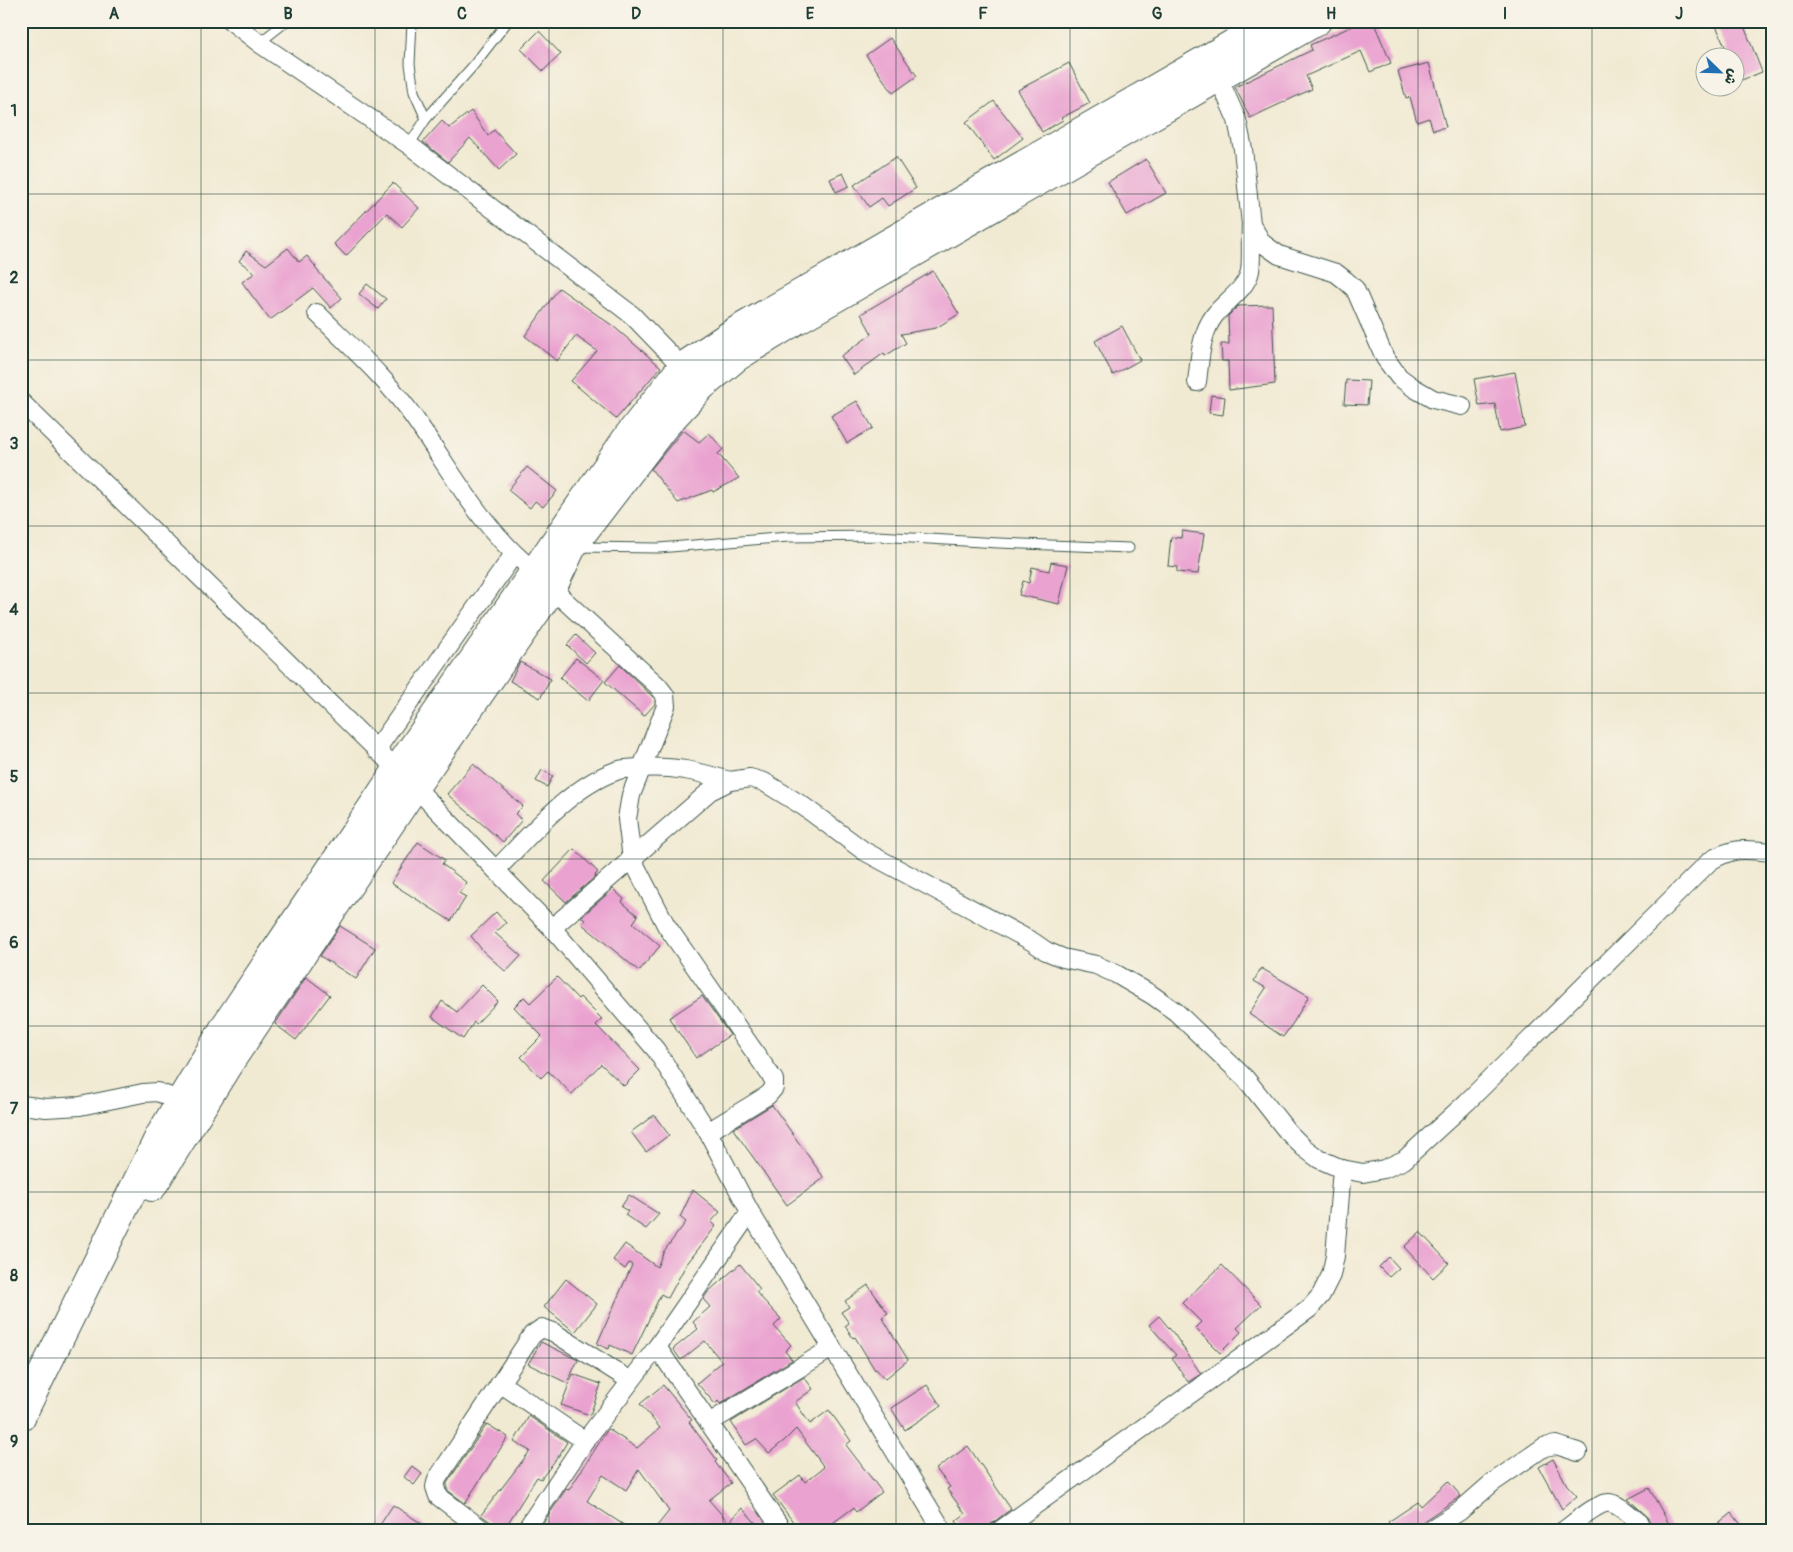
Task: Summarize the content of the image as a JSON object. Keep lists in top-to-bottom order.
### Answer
{
  "north": "bottom right",
  "grid": {
    "columns": [
      "A",
      "B",
      "C",
      "D",
      "E",
      "F",
      "G",
      "H",
      "I",
      "J"
    ],
    "rows": [
      "1",
      "2",
      "3",
      "4",
      "5",
      "6",
      "7",
      "8",
      "9"
    ]
  }
}
